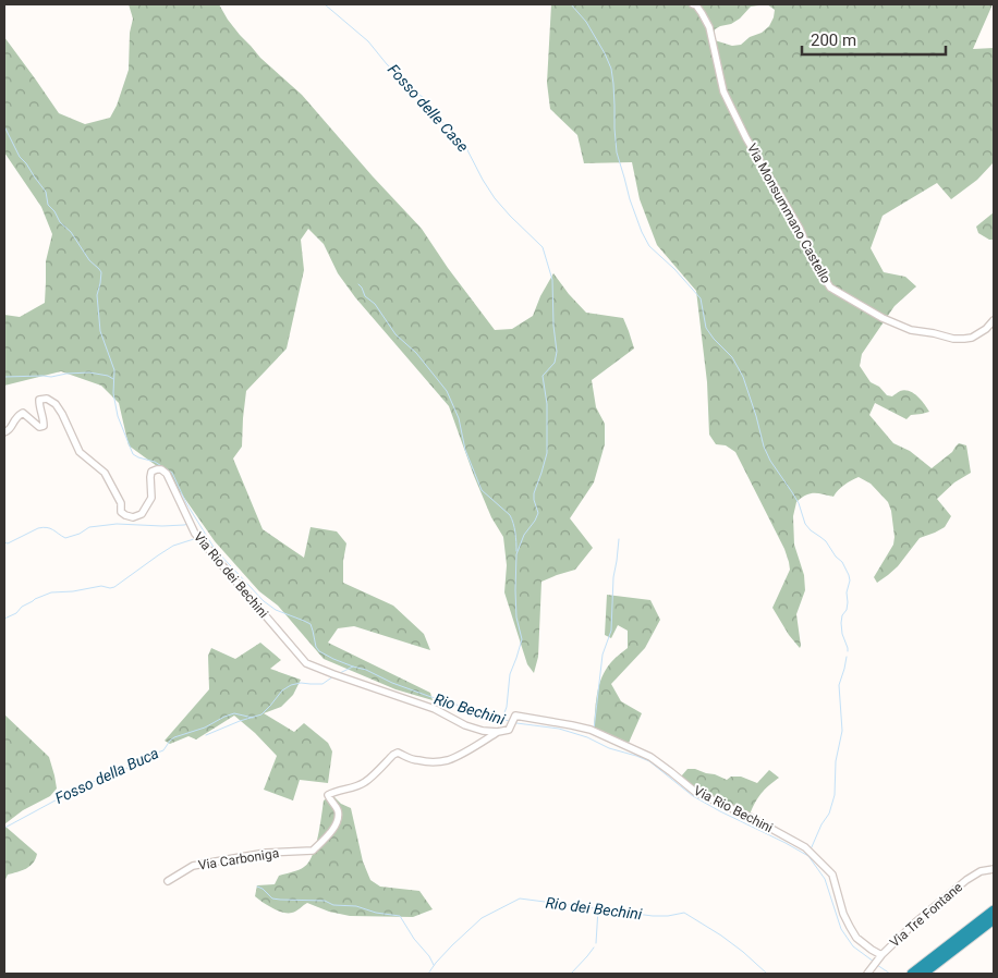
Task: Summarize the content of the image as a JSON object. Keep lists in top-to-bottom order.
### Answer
{
  "streets": {
    "street": [
      "Via Monsummano Castello",
      "Via Rio dei Bechini",
      "Via Rio Bechini",
      "Via Carboniga",
      "Via Tre Fontane"
    ]
  },
  "crossings": [
    ["Via Rio dei Bechini", "Via Rio Bechini"],
    ["Via Rio dei Bechini", "Via Carboniga"],
    ["Via Rio Bechini", "Via Carboniga"],
    ["Via Rio Bechini", "Via Tre Fontane"]
  ],
  "water": [
    "Fosso delle Case",
    "Rio Bechini",
    "Fosso della Buca",
    "Rio dei Bechini"
  ],
  "scale_bar": "200 m"
}
